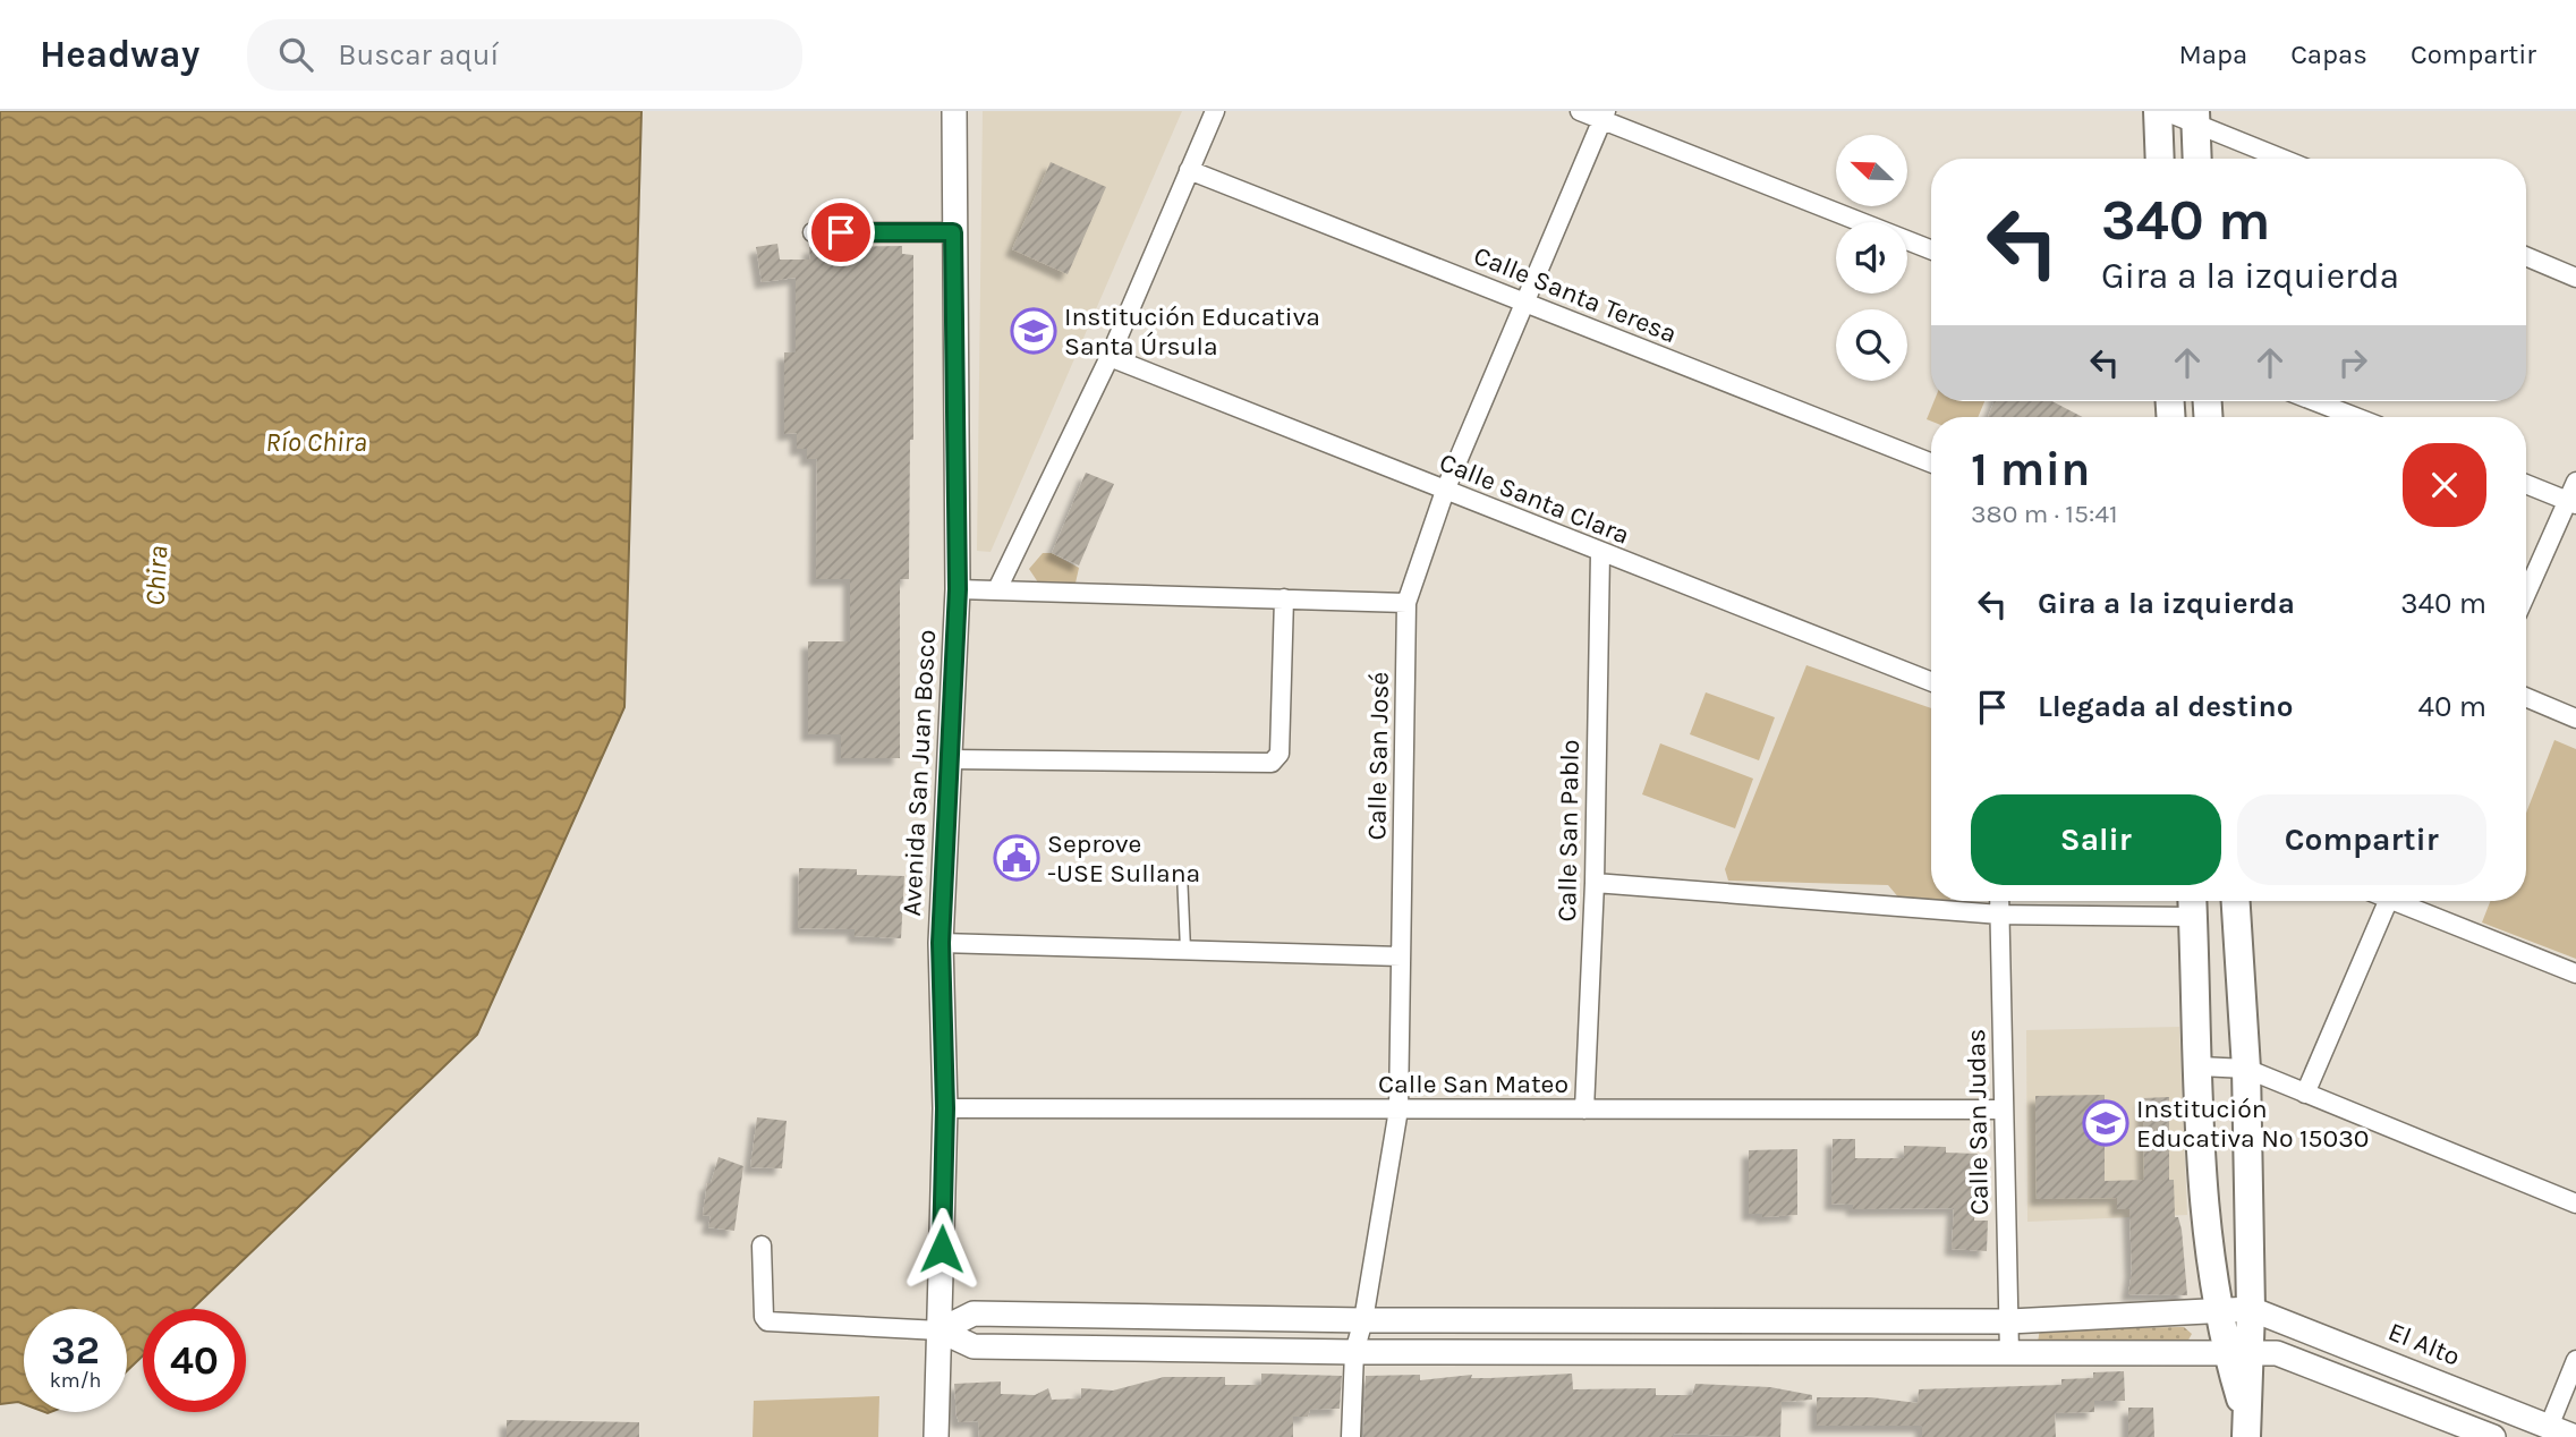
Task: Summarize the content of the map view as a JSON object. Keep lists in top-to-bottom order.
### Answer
{
  "streets": {
    "street": [
      "Calle Santa Teresa",
      "Calle Santa Clara",
      "Calle San José",
      "Avenida San Juan Bosco",
      "Calle San Pablo",
      "Calle San Mateo",
      "Calle San Judas",
      "El Alto"
    ]
  },
  "crossings": [
    ["Calle Santa Teresa", "Calle San José"],
    ["Calle Santa Clara", "Calle San José"],
    ["Calle Santa Clara", "Calle San Pablo"],
    ["Calle San José", "Calle San Mateo"],
    ["Avenida San Juan Bosco", "Calle San Mateo"],
    ["Calle San Pablo", "Calle San Mateo"],
    ["Calle San Mateo", "Calle San Judas"]
  ],
  "water": ["Río Chira", "Chira"],
  "places": {
    "school or university": ["Institución Educativa Santa Úrsula", "Institución Educativa Nº 15030"],
    "public building": ["Seprove -USE Sullana"]
  },
  "north": "top left",
  "page": {
    "header": "Headway",
    "search": "Buscar aquí",
    "nav": ["Mapa", "Capas", "Compartir"],
    "turn": ["340 m", "Gira a la izquierda"],
    "heading": ["1 min", "380 m · 15:41"],
    "list": [
      {
        "name": "Gira a la izquierda",
        "value": "340 m"
      },
      {
        "name": "Llegada al destino",
        "value": "40 m"
      }
    ],
    "buttons": ["Salir", "Compartir"],
    "speed": "32 km/h",
    "limit": "40"
  }
}
